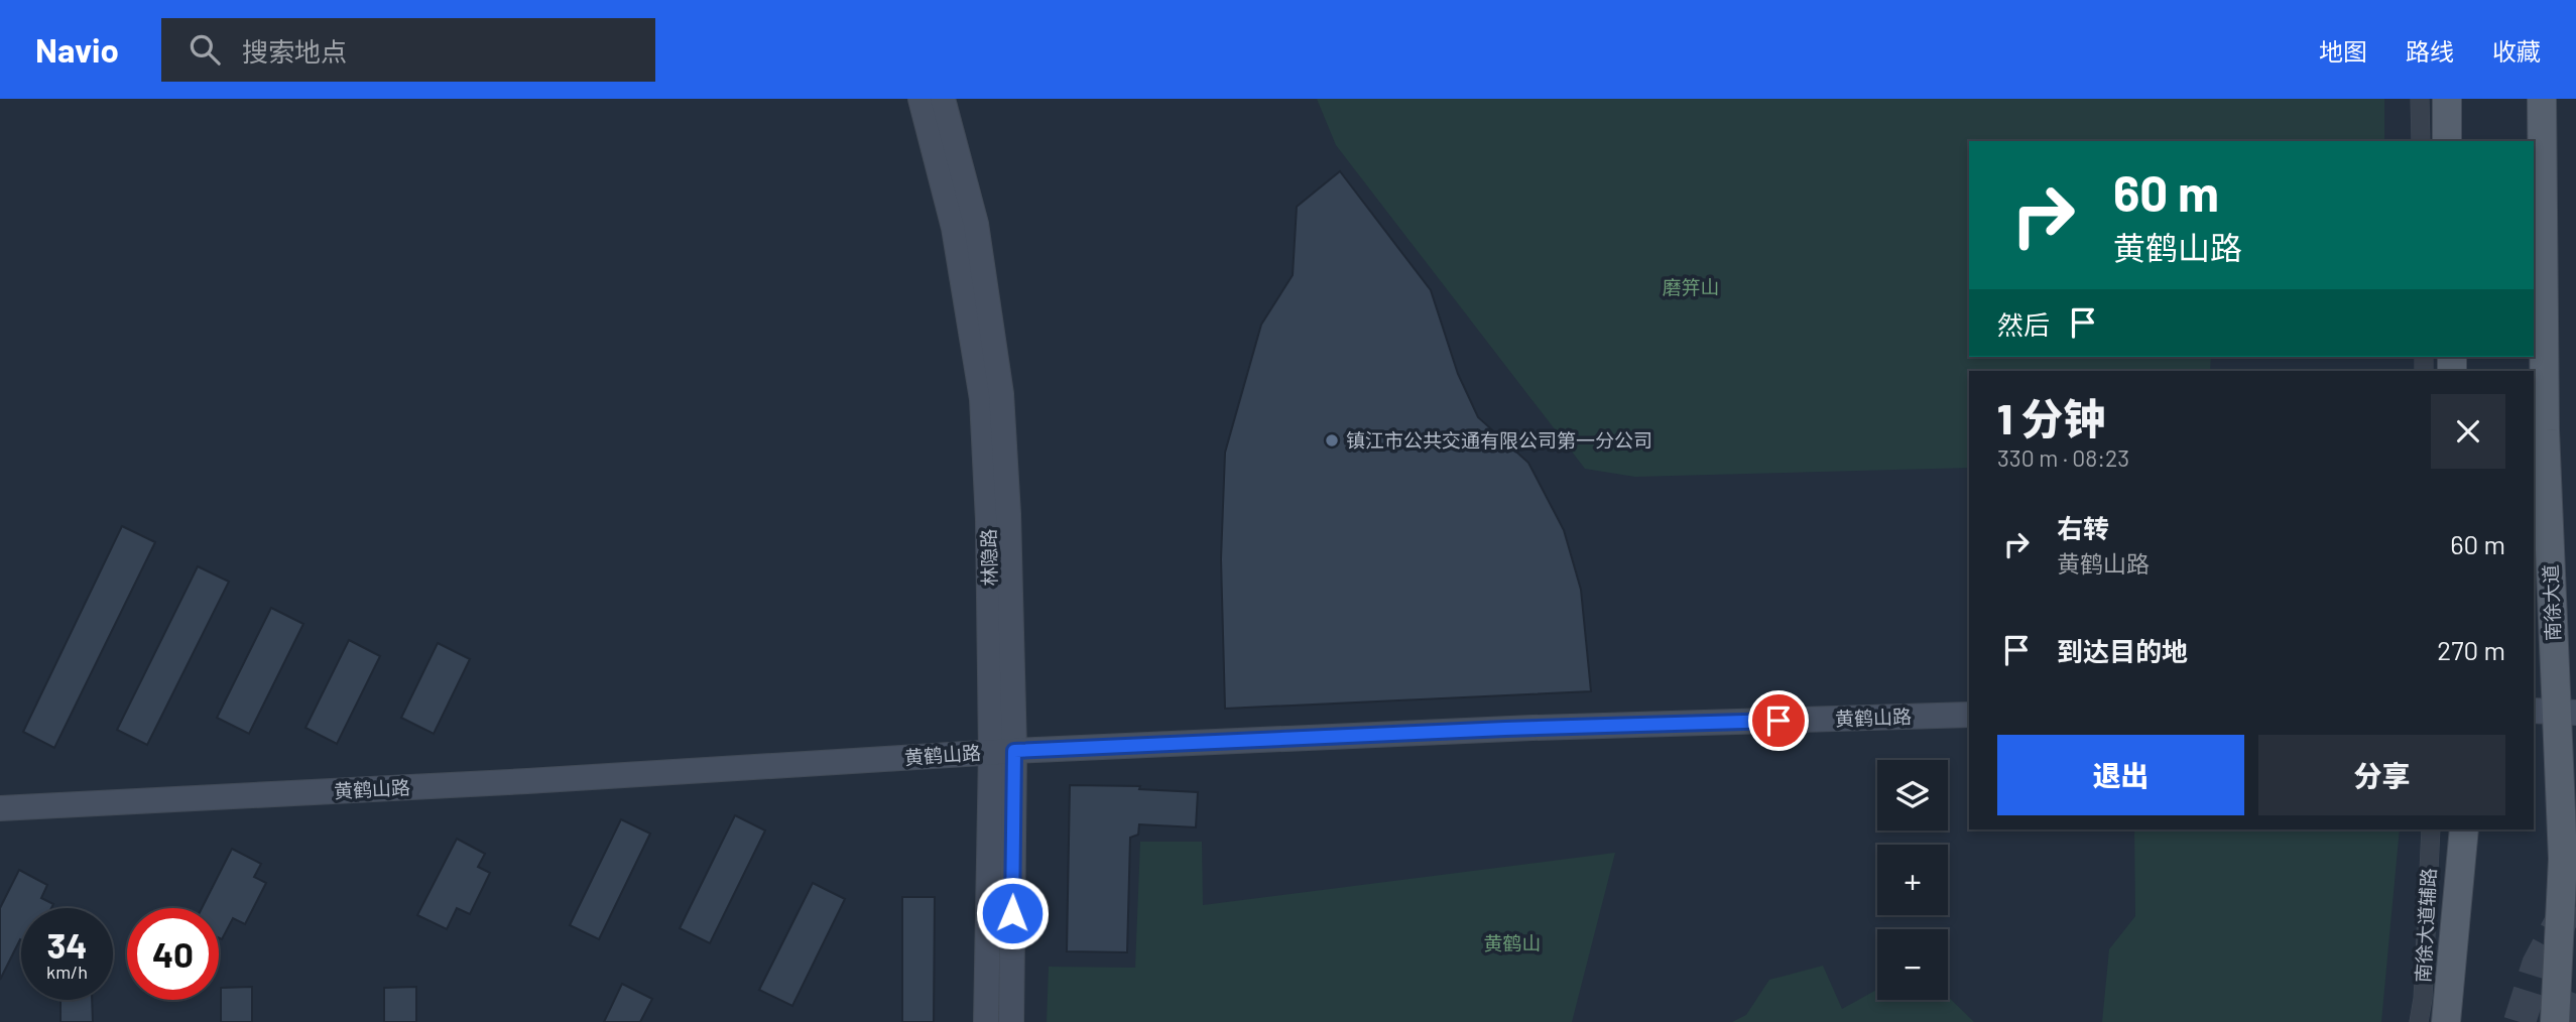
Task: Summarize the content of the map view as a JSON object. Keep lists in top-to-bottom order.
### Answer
{
  "streets": {
    "main road": ["南徐大道"],
    "street": ["林隐路", "黄鹤山路", "南徐大道辅路"]
  },
  "crossings": [
    ["林隐路", "黄鹤山路"]
  ],
  "parks": ["磨笄山", "黄鹤山"],
  "places": ["镇江市公共交通有限公司第一分公司"],
  "page": {
    "header": "Navio",
    "search": "搜索地点",
    "nav": ["地图", "路线", "收藏"],
    "turn": ["60 m", "黄鹤山路"],
    "then": "然后",
    "heading": ["1 分钟", "330 m · 08:23"],
    "list": [
      {
        "name": "右转",
        "note": "黄鹤山路",
        "value": "60 m"
      },
      {
        "name": "到达目的地",
        "value": "270 m"
      }
    ],
    "buttons": ["退出", "分享"],
    "map_buttons": ["+", "−"],
    "speed": "34 km/h",
    "limit": "40"
  }
}
